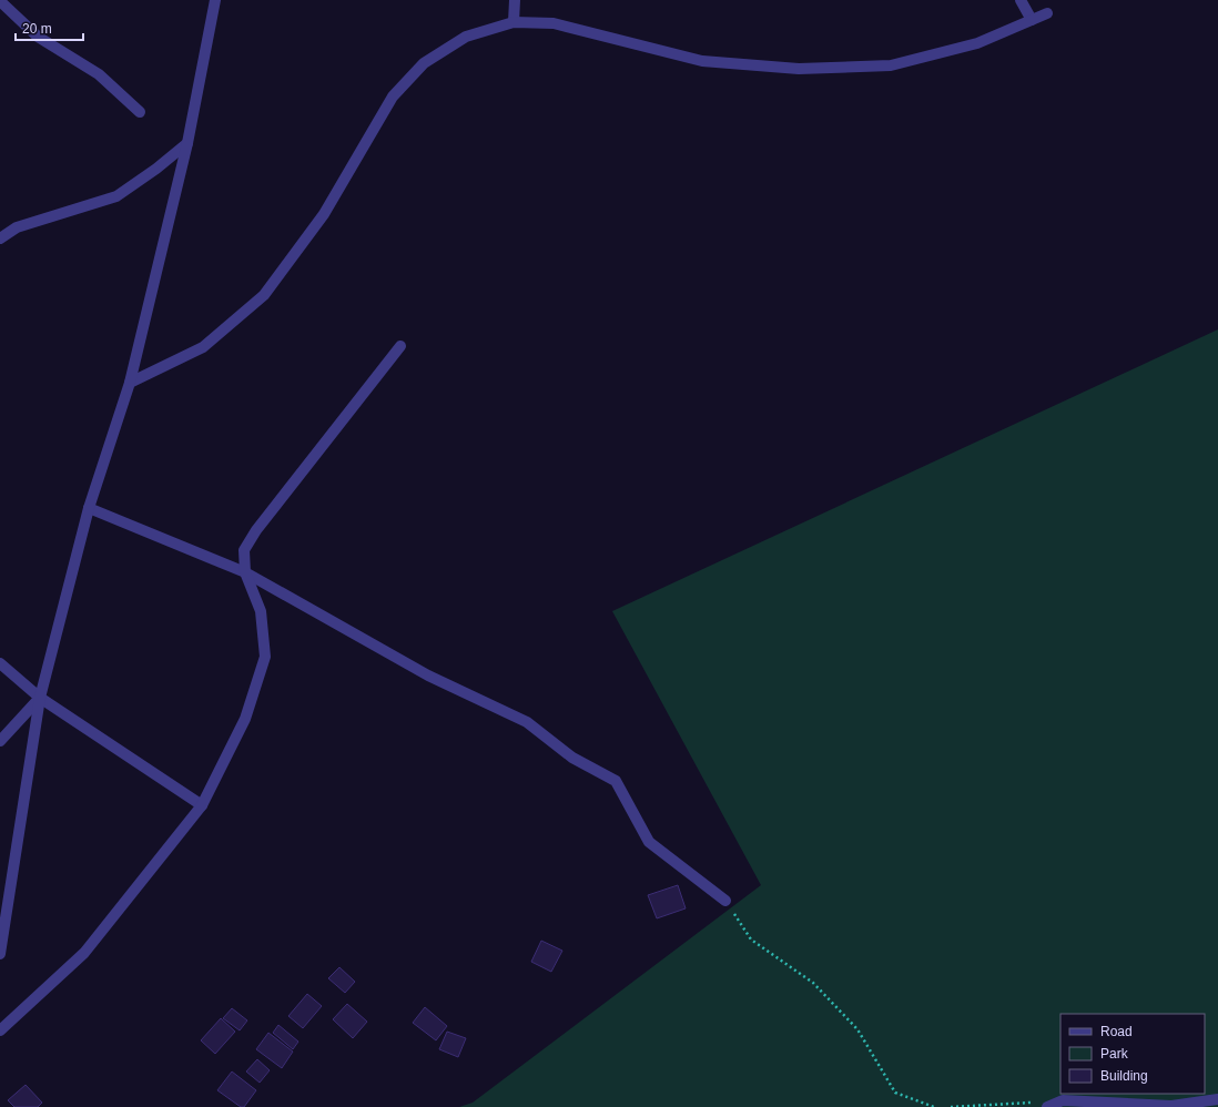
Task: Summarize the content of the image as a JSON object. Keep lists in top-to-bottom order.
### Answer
{
  "legend": ["Road", "Park", "Building"],
  "scale_bar": "20 m"
}
